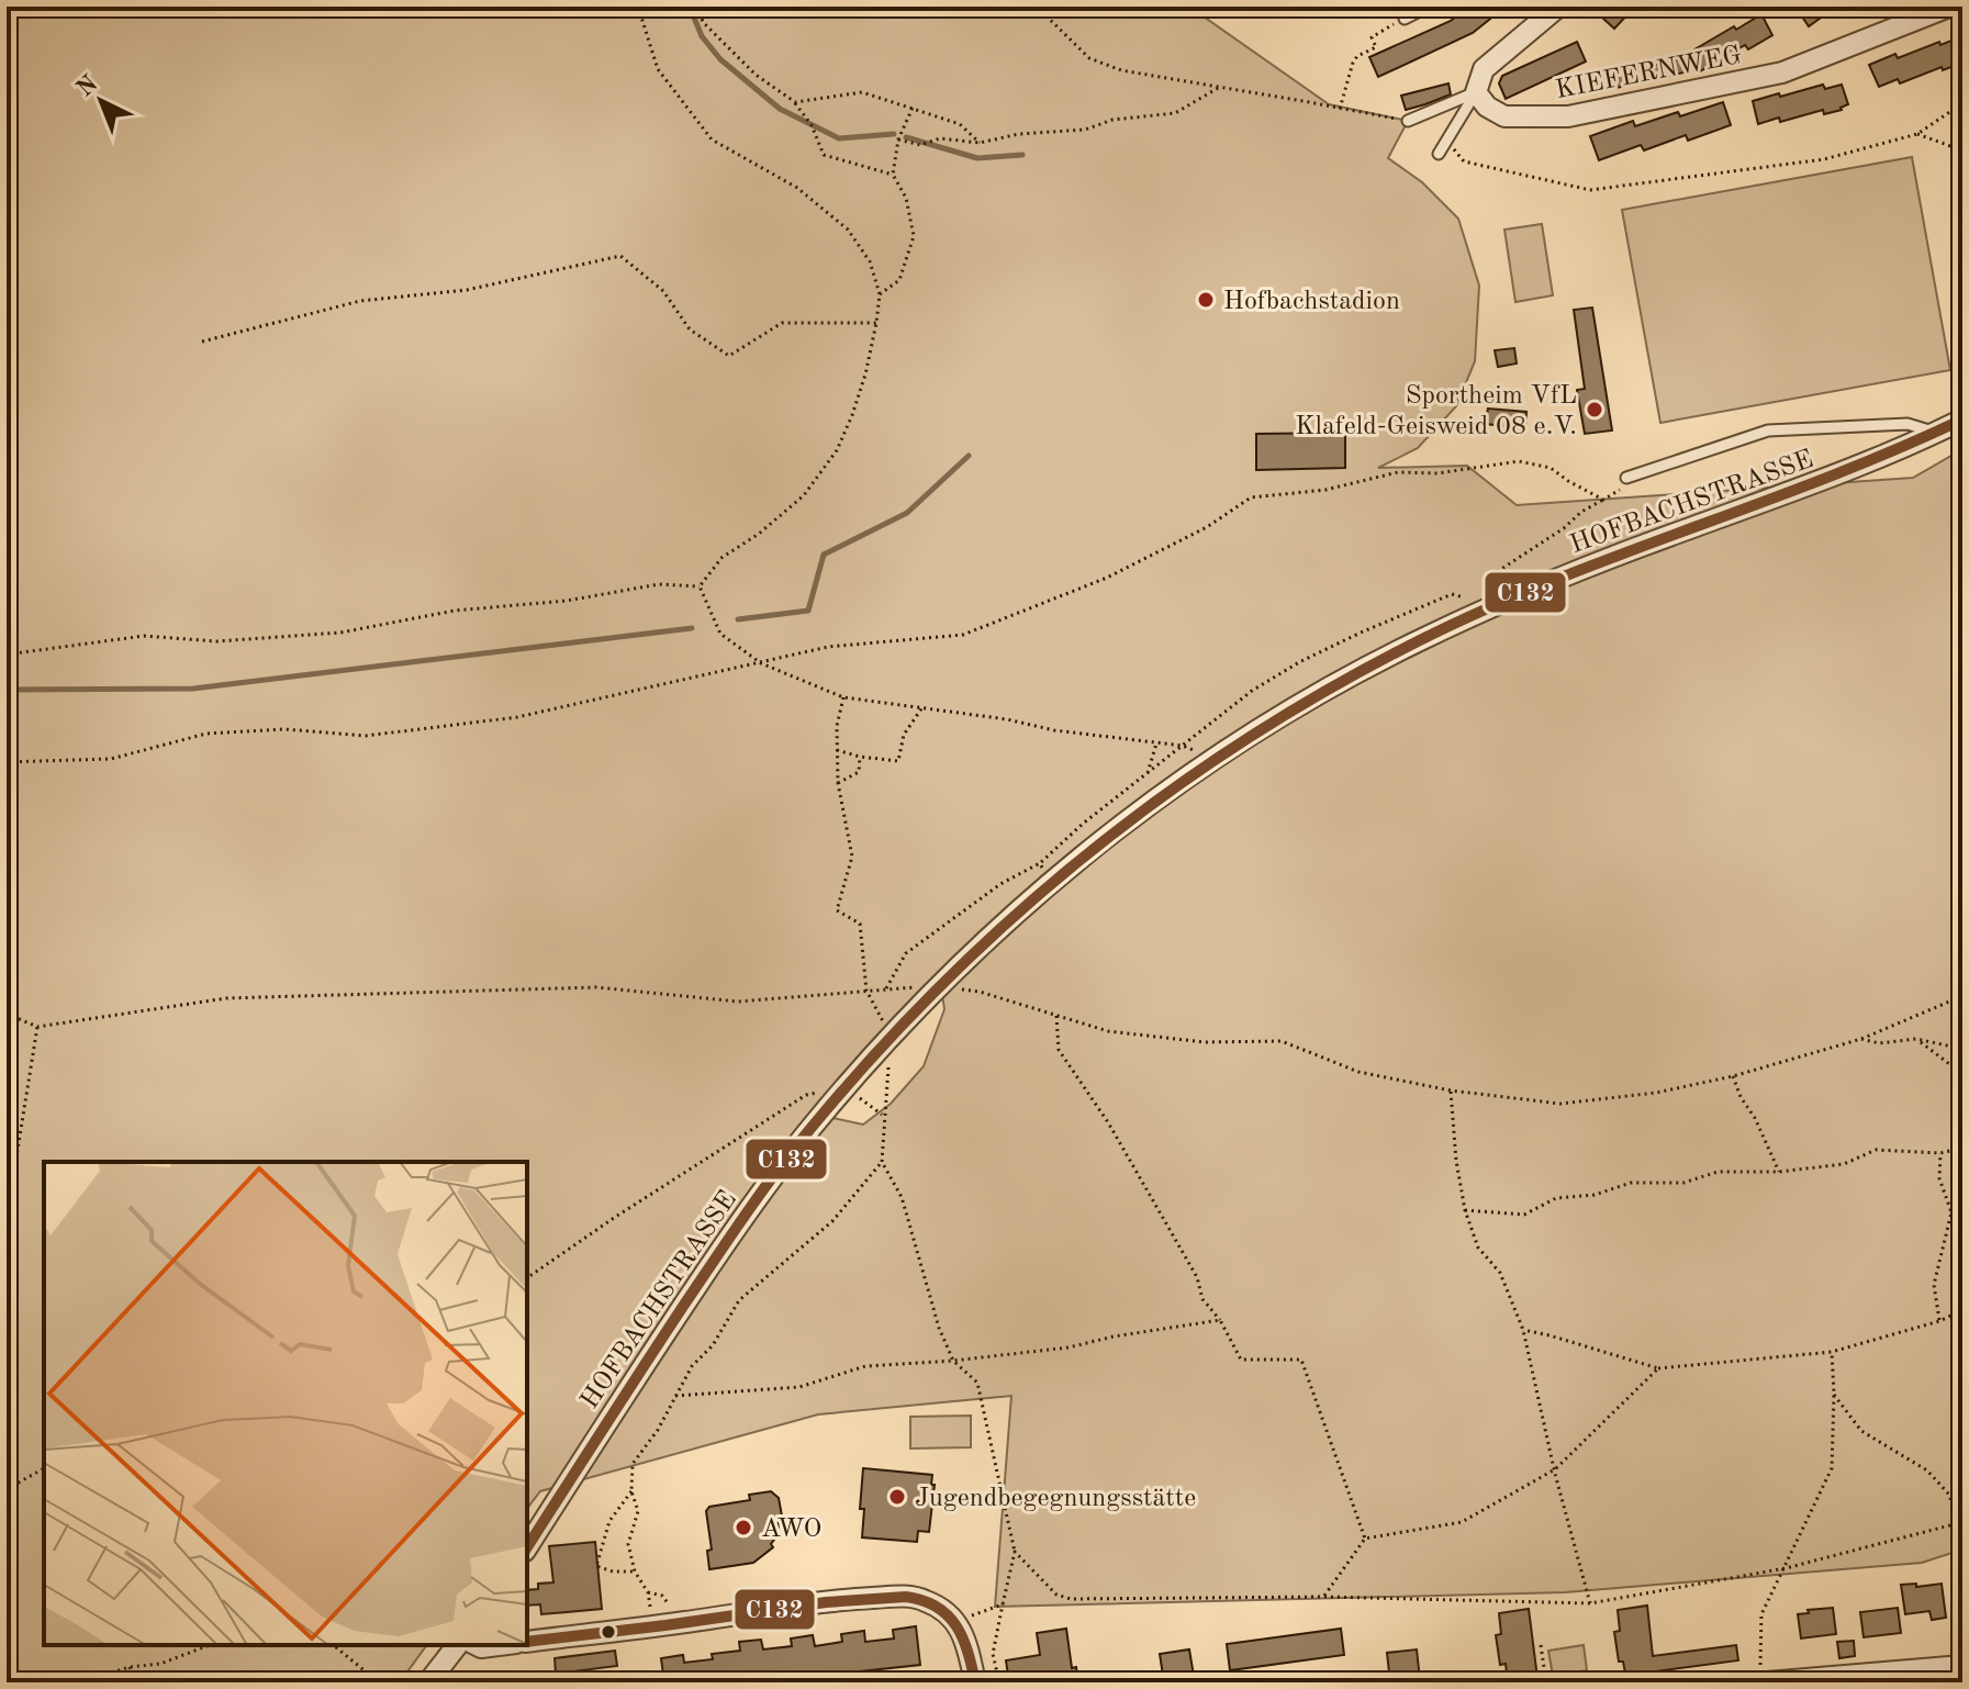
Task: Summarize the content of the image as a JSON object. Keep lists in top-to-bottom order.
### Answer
{
  "streets": {
    "street": ["KIEFERNWEG", "HOFBACHSTRASSE"]
  },
  "places": [
    "Hofbachstadion",
    "Sportheim VfL Klafeld-Geisweid 08 e.V.",
    "Jugendbegegnungsstätte",
    "AWO"
  ],
  "lines": ["transit line C132"],
  "north": "top left"
}
